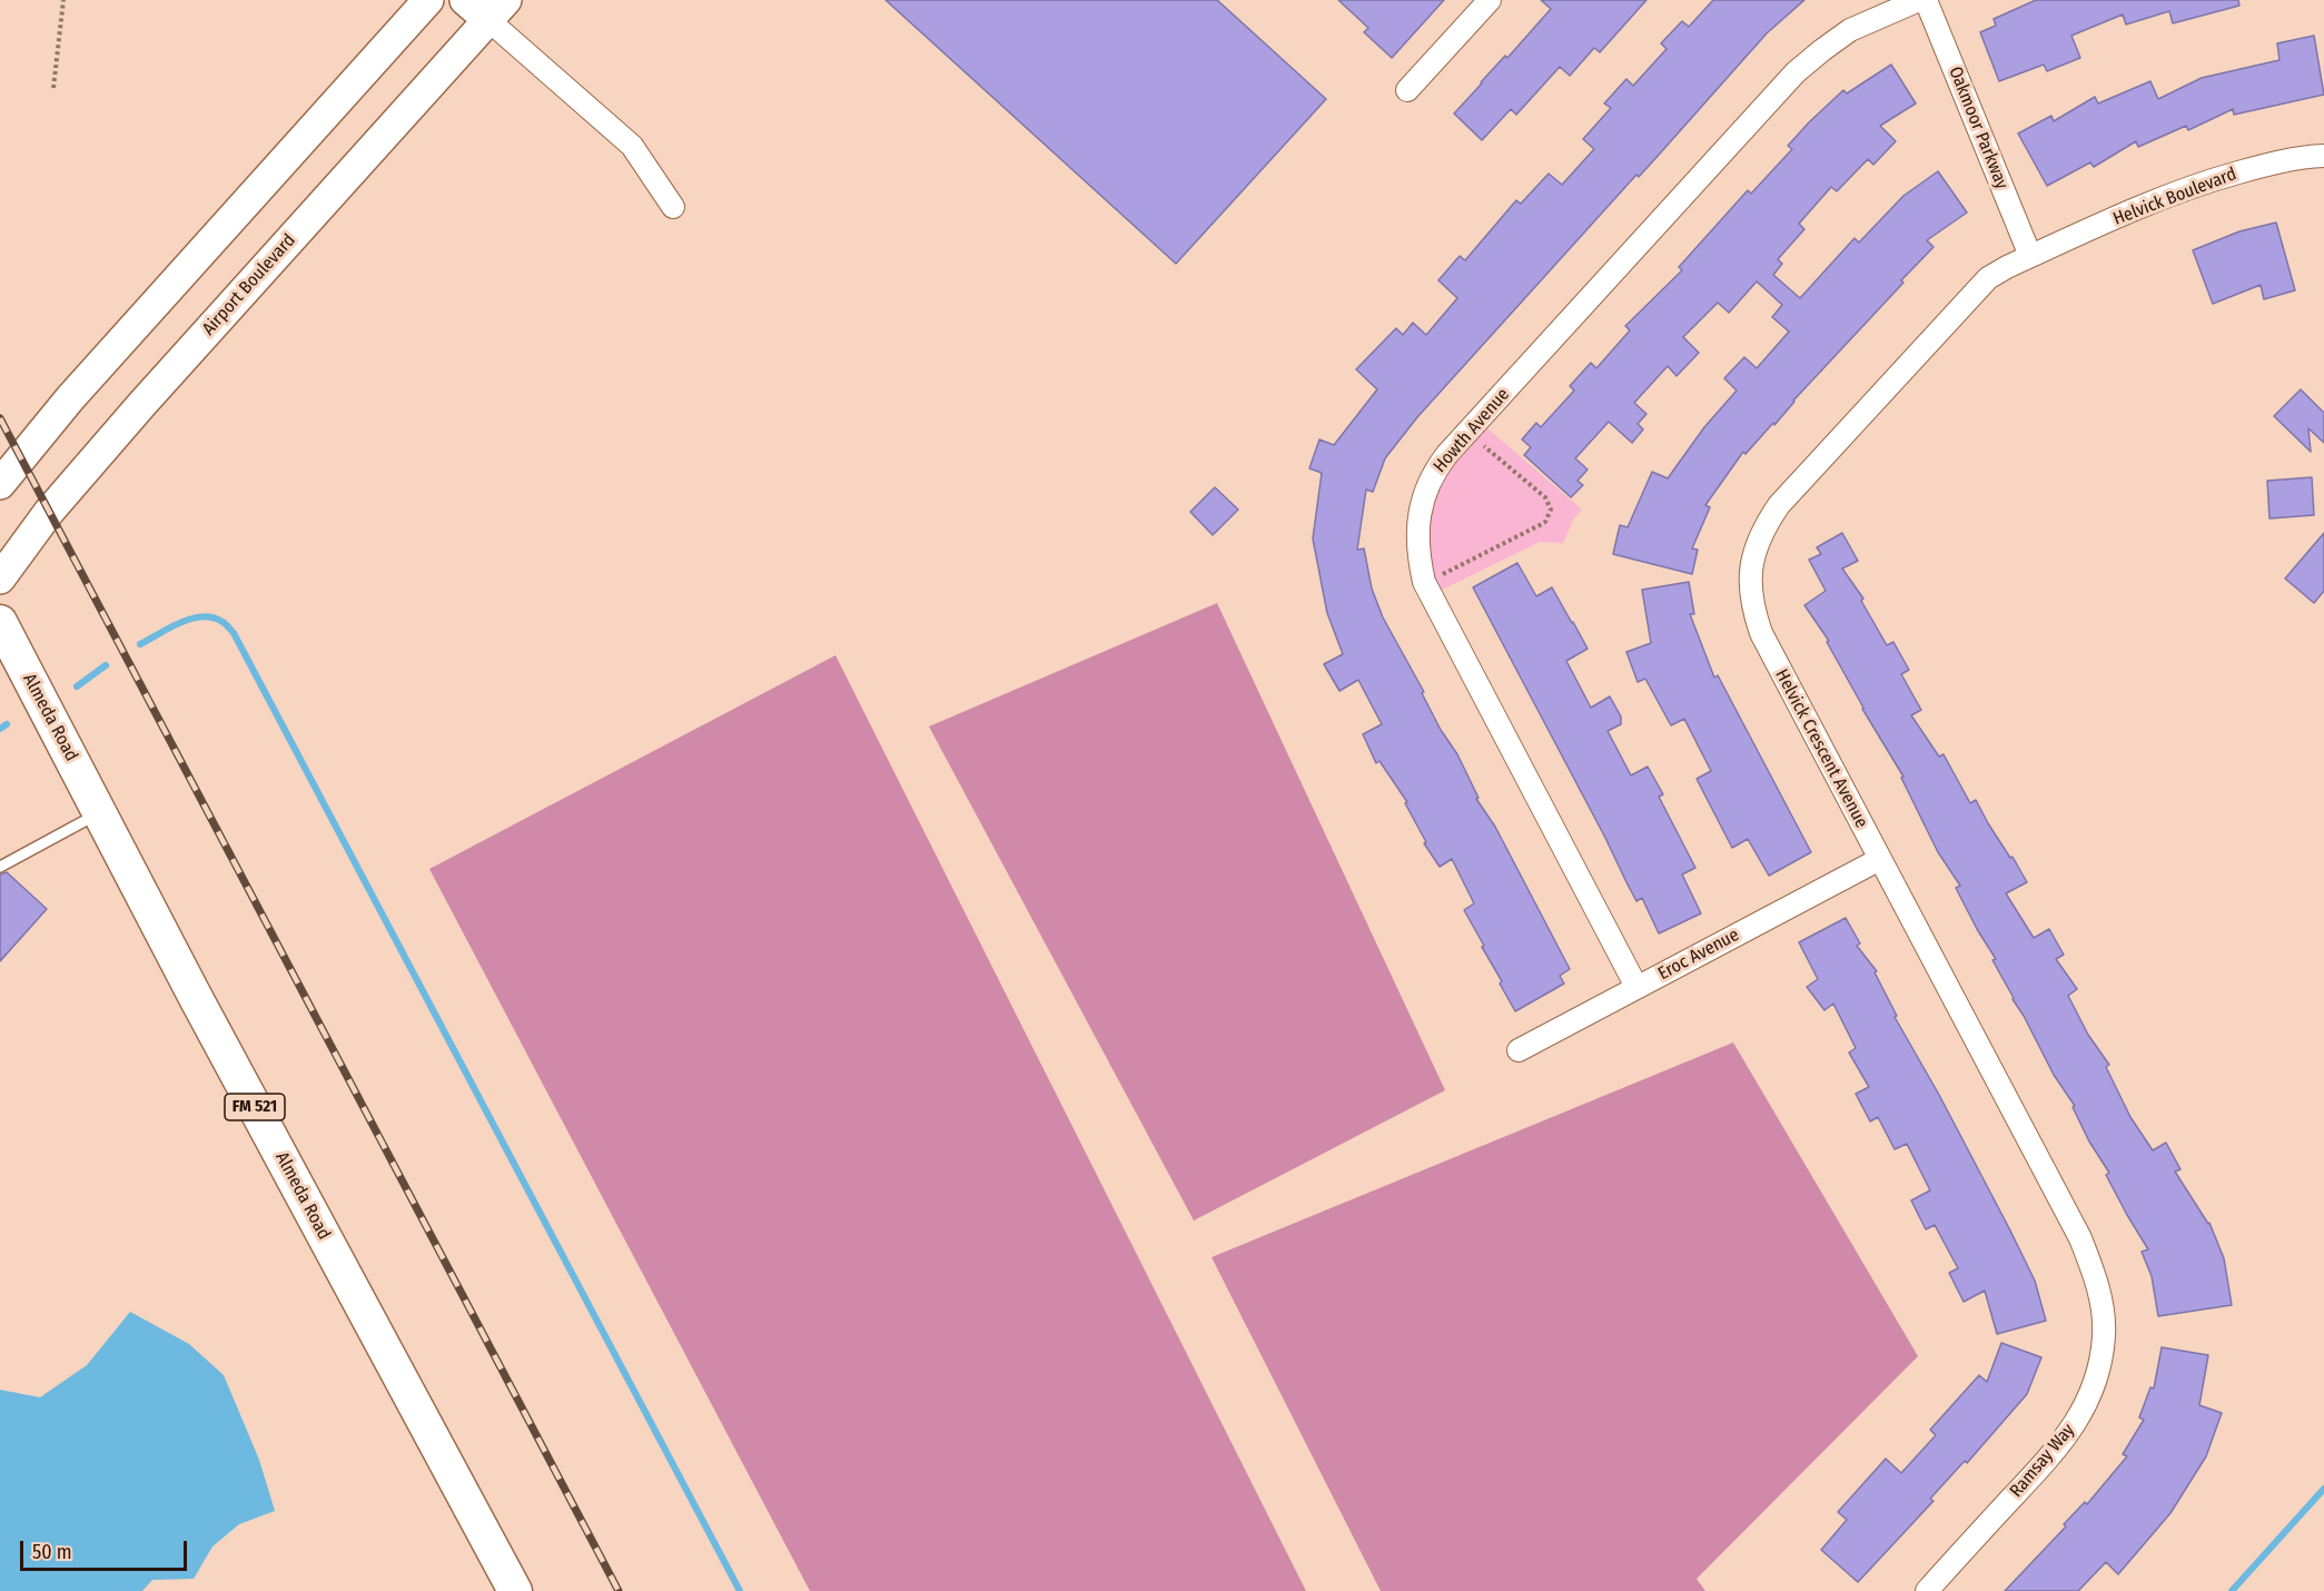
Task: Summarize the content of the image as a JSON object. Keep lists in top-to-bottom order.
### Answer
{
  "streets": {
    "main road": ["Airport Boulevard", "Almeda Road", "FM 521"],
    "street": [
      "Oakmoor Parkway",
      "Helvick Boulevard",
      "Howth Avenue",
      "Helvick Crescent Avenue",
      "Eroc Avenue",
      "Ramsay Way"
    ]
  },
  "crossings": [
    ["Oakmoor Parkway", "Helvick Boulevard"],
    ["Oakmoor Parkway", "Helvick Crescent Avenue"],
    ["Helvick Boulevard", "Helvick Crescent Avenue"],
    ["Howth Avenue", "Eroc Avenue"],
    ["Helvick Crescent Avenue", "Eroc Avenue"],
    ["Helvick Crescent Avenue", "Ramsay Way"]
  ],
  "scale_bar": "50 m"
}
